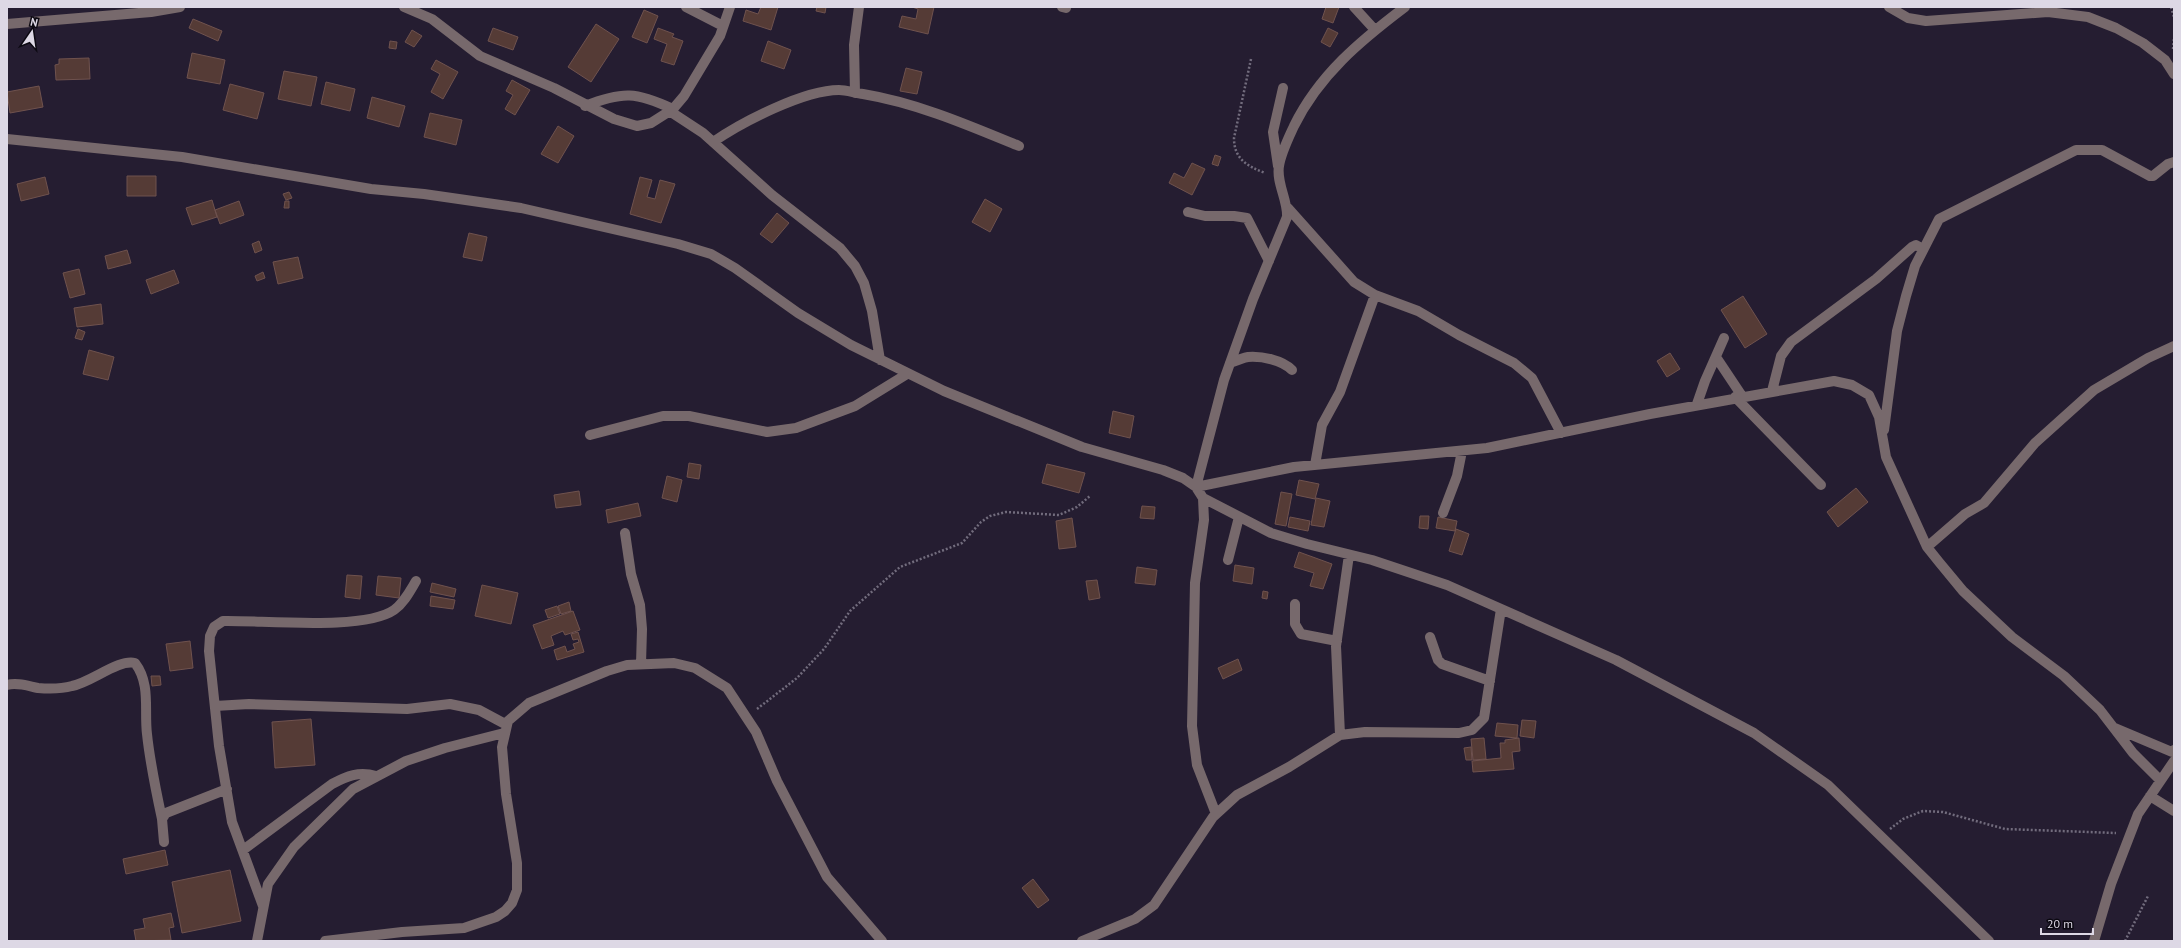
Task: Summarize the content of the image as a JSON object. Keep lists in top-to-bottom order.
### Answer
{
  "scale_bar": "20 m",
  "north": "top"
}
